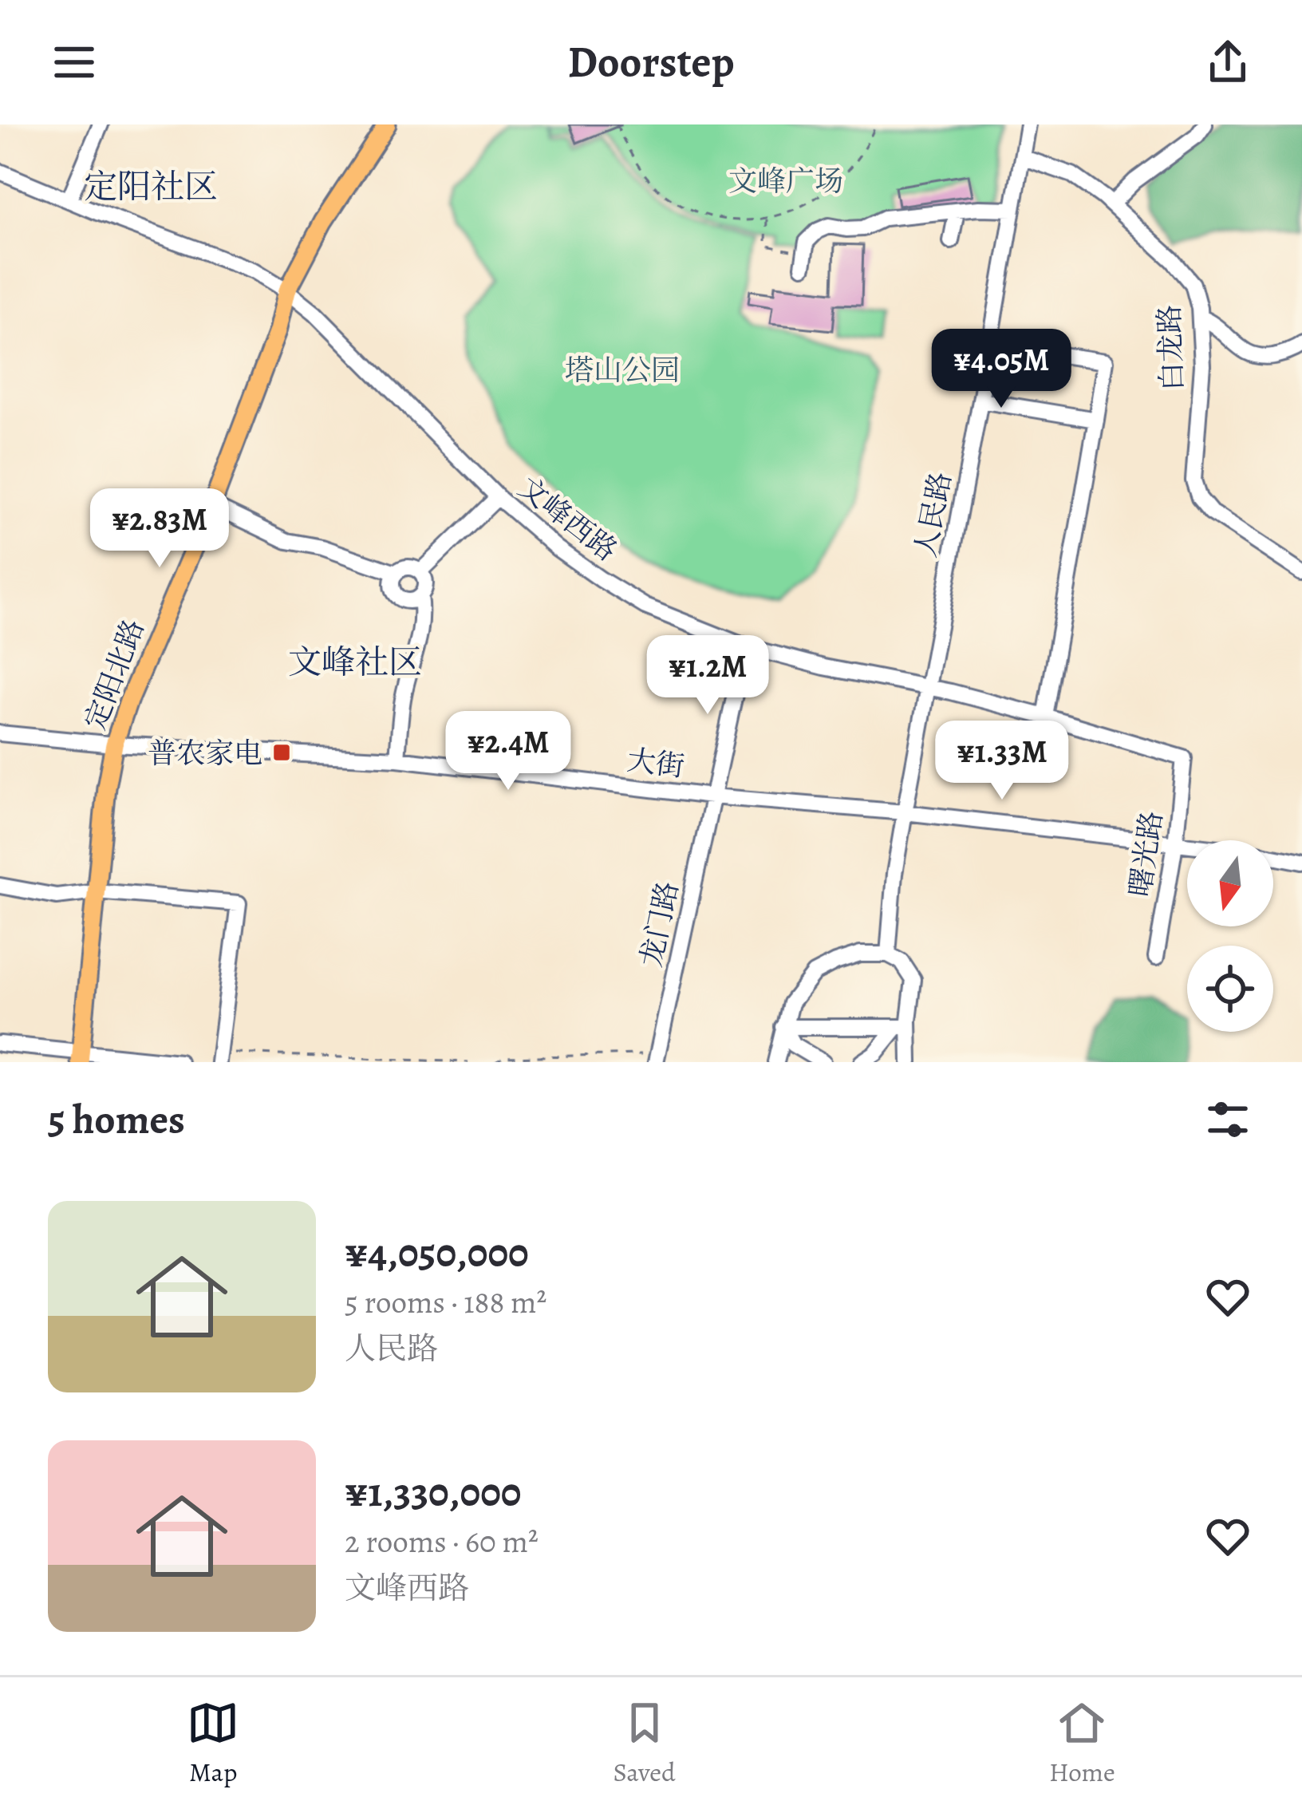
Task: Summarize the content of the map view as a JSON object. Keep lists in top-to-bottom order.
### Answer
{
  "streets": {
    "main road": ["定阳北路"],
    "street": [
      "白龙路",
      "人民路",
      "文峰西路",
      "大街",
      "曙光路",
      "龙门路"
    ]
  },
  "crossings": [
    ["白龙路", "人民路"],
    ["人民路", "文峰西路"],
    ["人民路", "大街"],
    ["文峰西路", "定阳北路"],
    ["文峰西路", "曙光路"],
    ["文峰西路", "龙门路"],
    ["定阳北路", "大街"],
    ["大街", "曙光路"],
    ["大街", "龙门路"]
  ],
  "districts": ["定阳社区", "文峰社区"],
  "parks": ["文峰广场", "塔山公园"],
  "places": {
    "transit": ["普农家电"]
  },
  "north": "bottom",
  "page": {
    "header": "Doorstep",
    "price": [
      "¥4.05M",
      "¥2.83M",
      "¥1.2M",
      "¥2.4M",
      "¥1.33M"
    ],
    "heading": "5 homes",
    "list": [
      {
        "name": "¥4,050,000",
        "note": "5 rooms · 188 m² · 人民路"
      },
      {
        "name": "¥1,330,000",
        "note": "2 rooms · 60 m² · 文峰西路"
      }
    ],
    "tabs": ["Map", "Saved", "Home"]
  }
}
